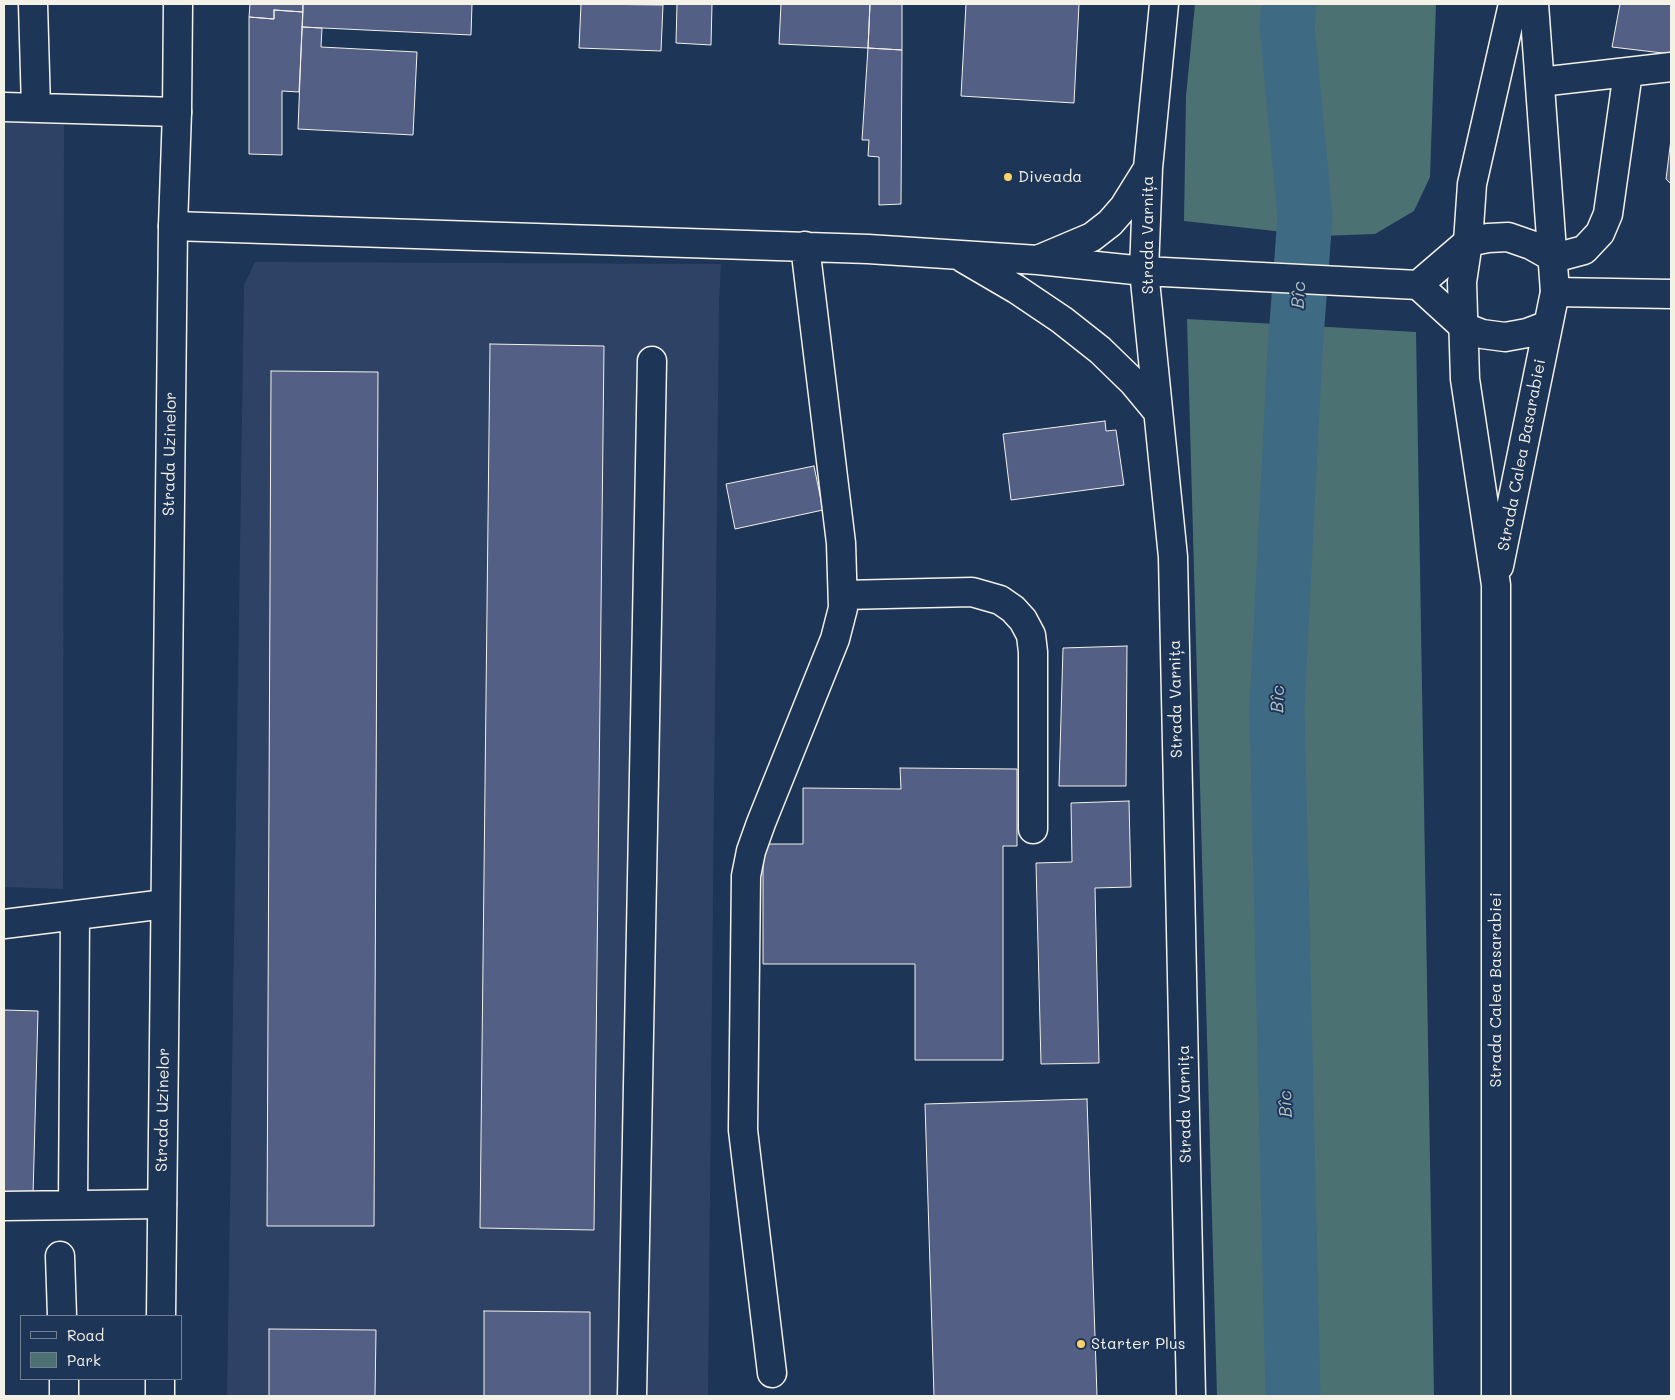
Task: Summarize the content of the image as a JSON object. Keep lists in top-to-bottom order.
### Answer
{
  "streets": {
    "main road": ["Strada Varnița", "Strada Uzinelor", "Strada Calea Basarabiei"]
  },
  "water": ["Bîc"],
  "places": ["Diveada", "Starter Plus"],
  "legend": ["Road", "Park"]
}
